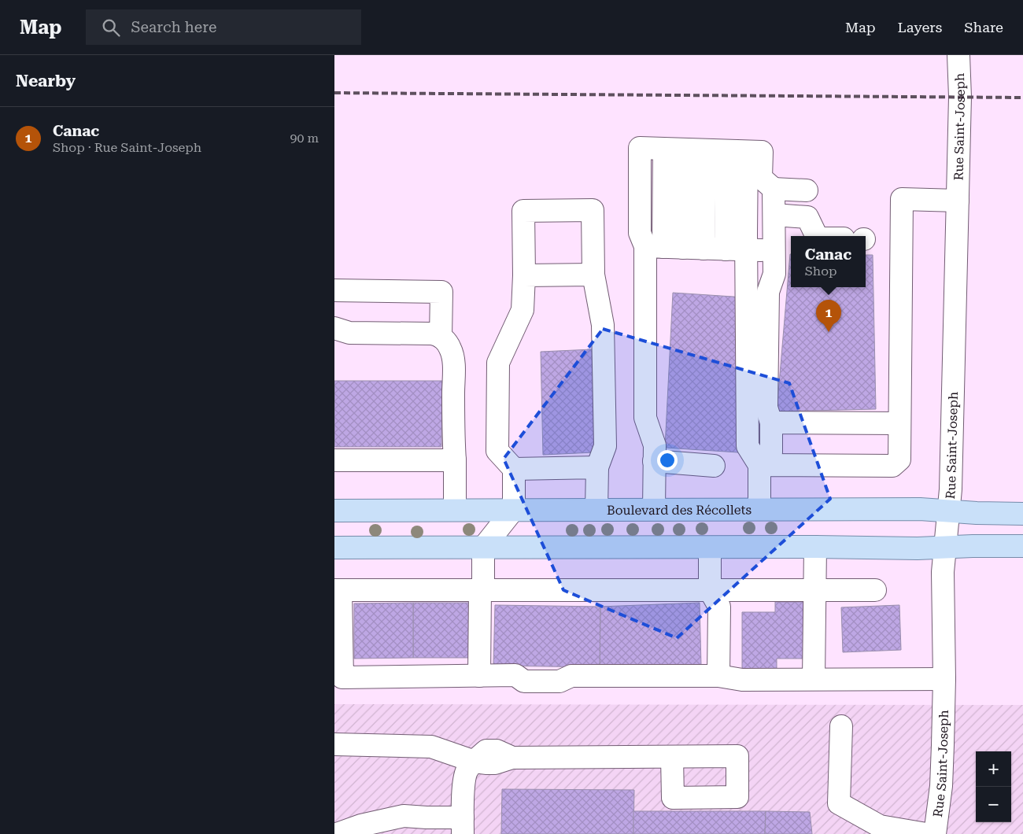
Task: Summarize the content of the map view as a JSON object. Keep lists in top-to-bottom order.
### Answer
{
  "streets": {
    "main road": ["Boulevard des Récollets"],
    "street": ["Rue Saint-Joseph"]
  },
  "crossings": [
    ["Rue Saint-Joseph", "Boulevard des Récollets"]
  ],
  "page": {
    "header": "Map",
    "search": "Search here",
    "nav": ["Map", "Layers", "Share"],
    "heading": "Nearby",
    "list": [
      {
        "mark": "1",
        "name": "Canac",
        "note": "Shop · Rue Saint-Joseph",
        "value": "90 m"
      }
    ],
    "popup": ["Canac", "Shop"],
    "pins": "1",
    "map_buttons": ["+", "−"]
  }
}
